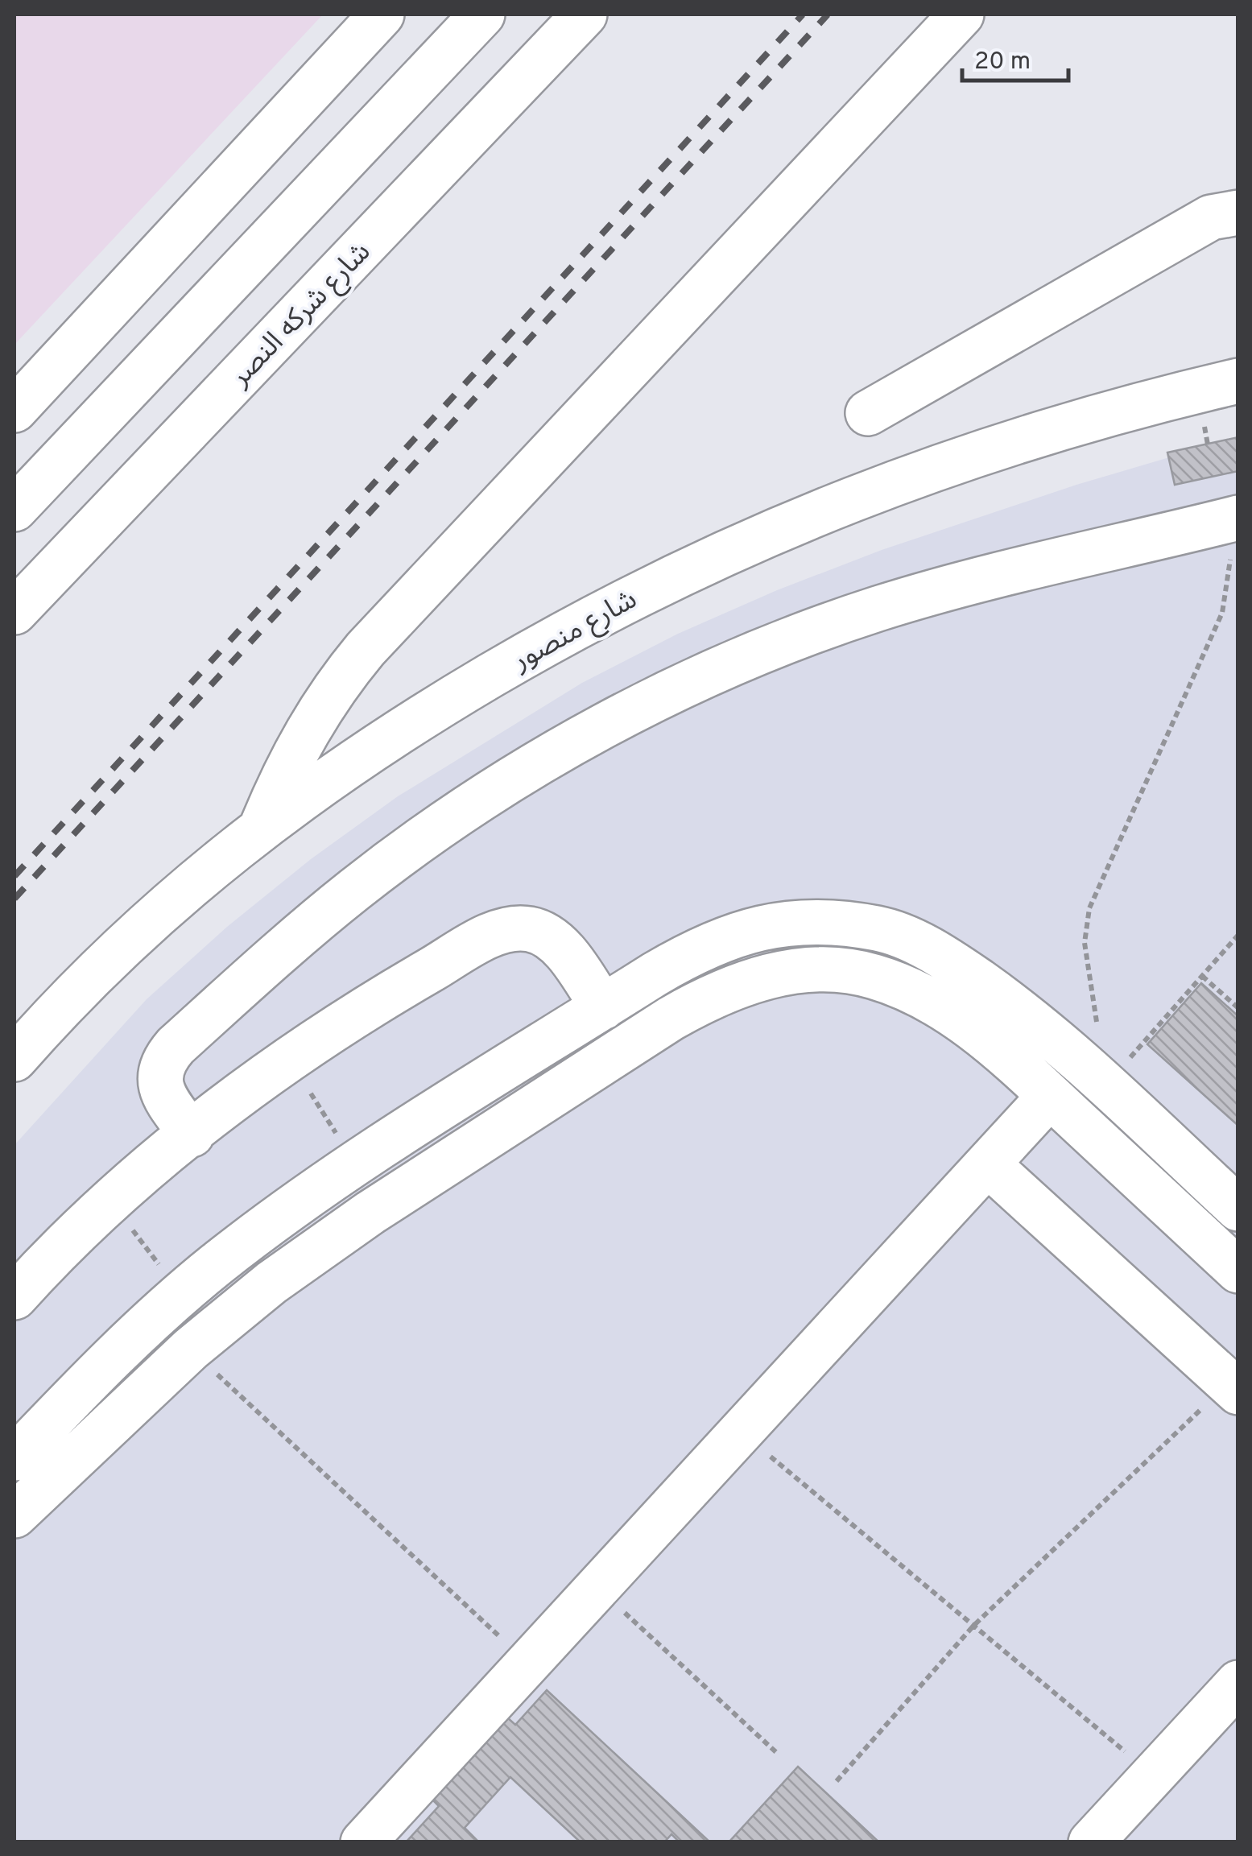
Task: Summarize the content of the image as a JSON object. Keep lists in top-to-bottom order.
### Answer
{
  "streets": {
    "street": ["شارع شركه النصر", "شارع منصور"]
  },
  "scale_bar": "20 m"
}
